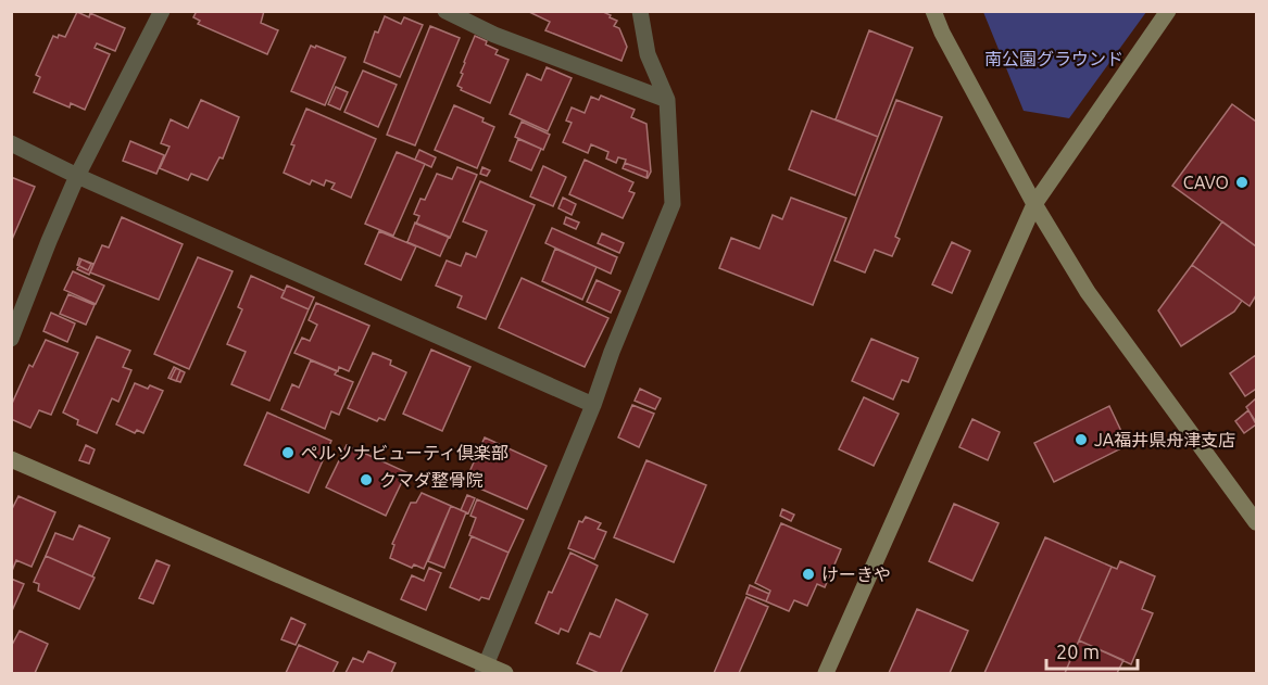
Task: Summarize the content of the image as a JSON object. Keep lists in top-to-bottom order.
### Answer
{
  "parks": ["南公園グラウンド"],
  "places": [
    "CAVO",
    "JA福井県舟津支店",
    "ペルソナビューティ倶楽部",
    "クマダ整骨院",
    "けーきや"
  ],
  "scale_bar": "20 m"
}
